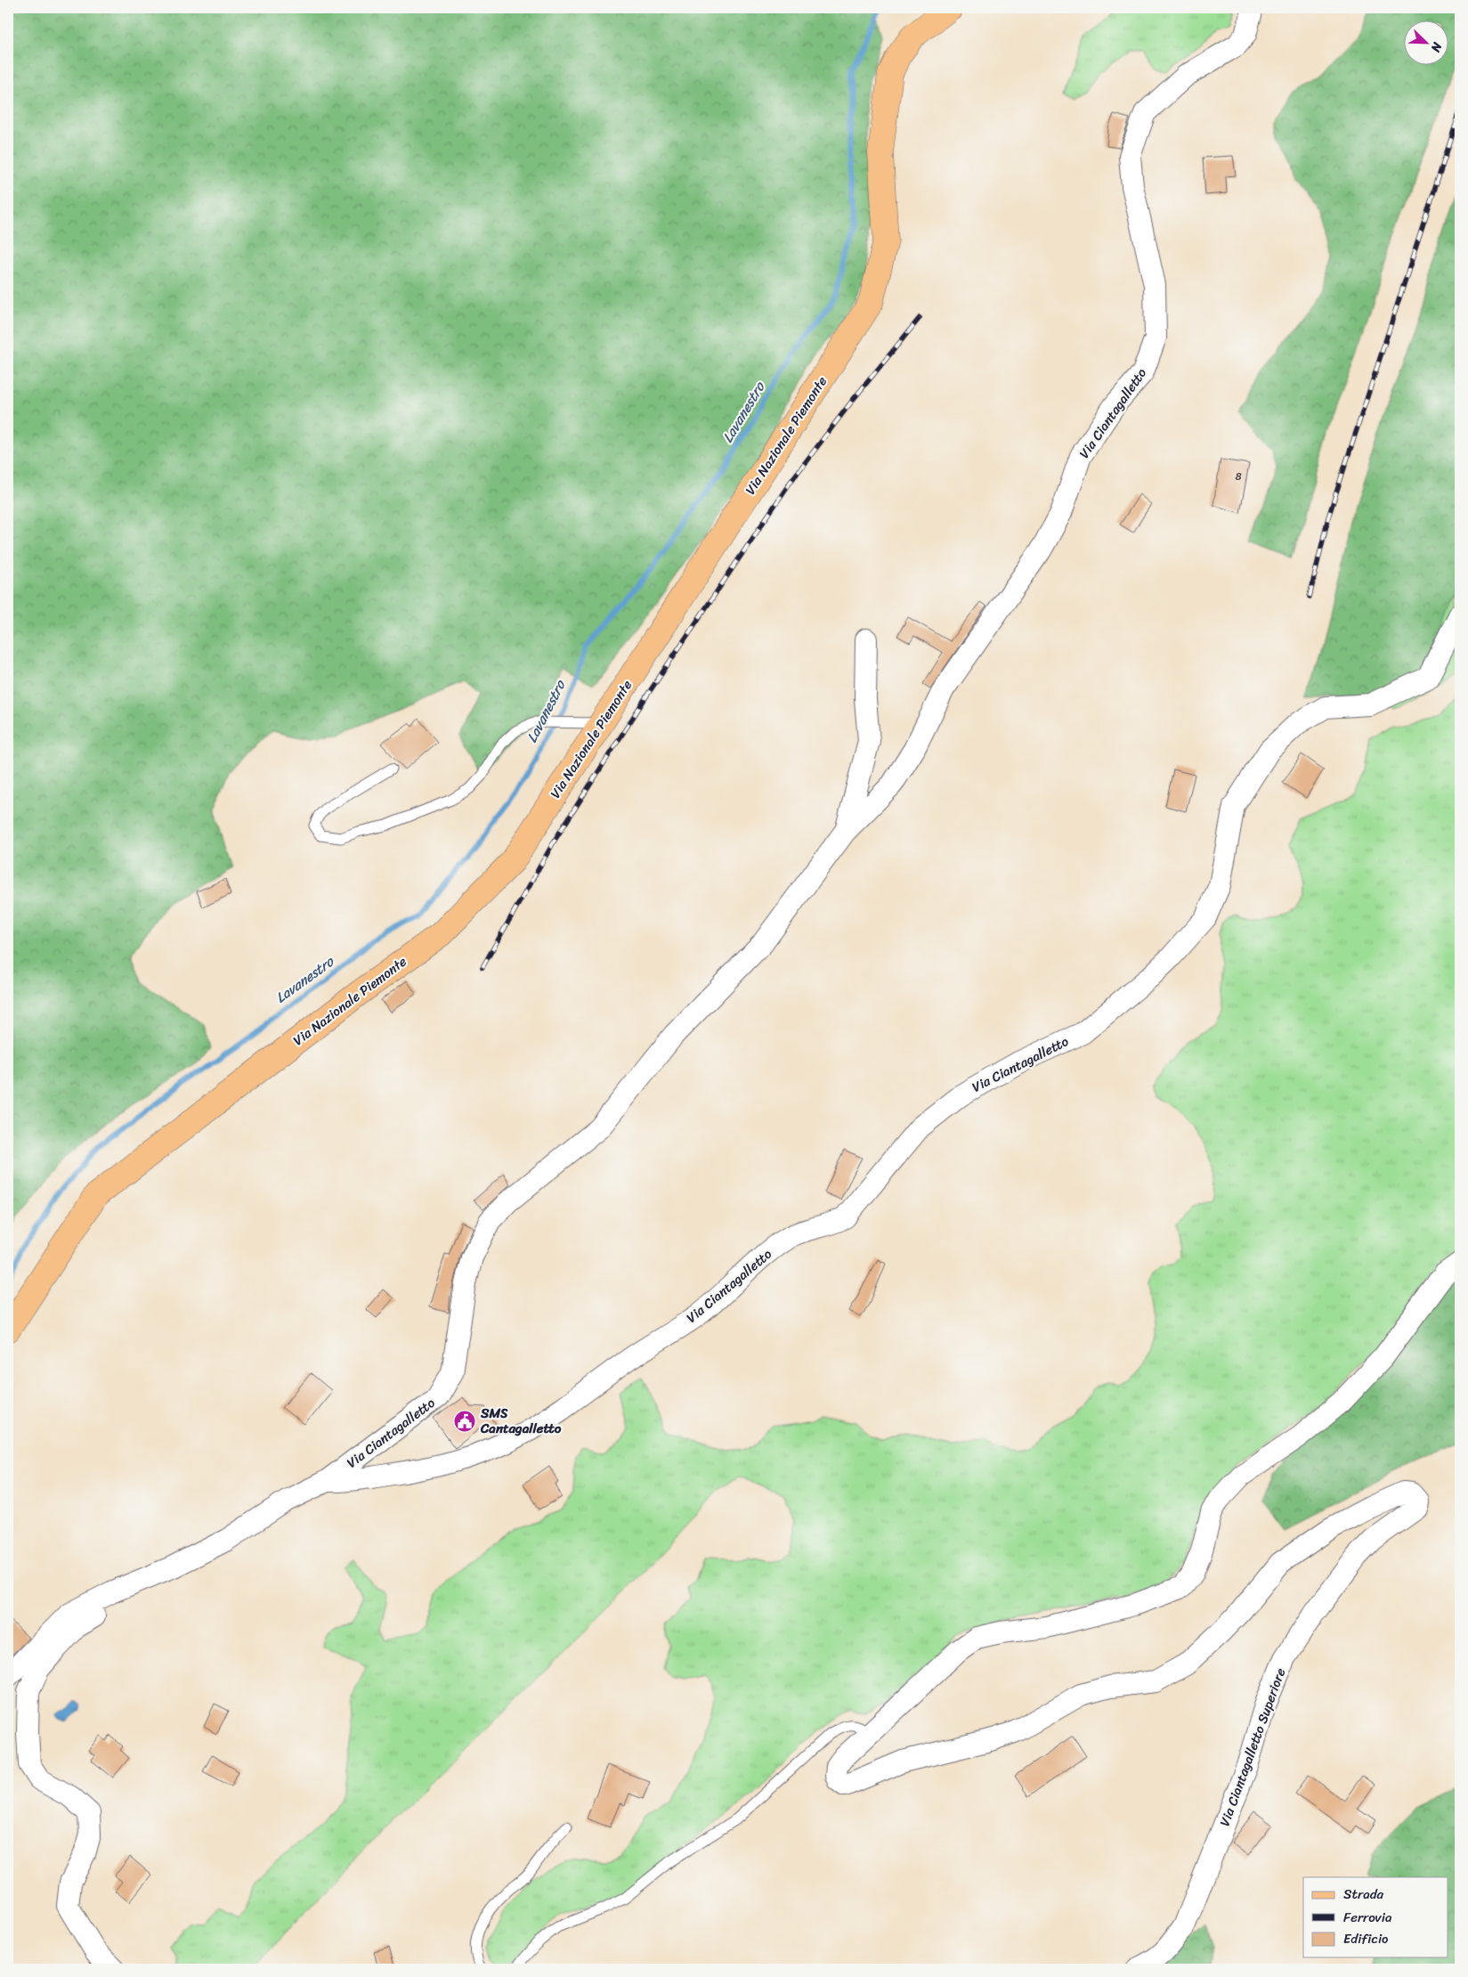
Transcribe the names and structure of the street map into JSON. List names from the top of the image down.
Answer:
{
  "streets": {
    "main road": ["Via Nazionale Piemonte"],
    "street": ["Via Ciantagalletto", "Via Ciantagalletto Superiore"]
  },
  "water": ["Lavanestro"],
  "places": {
    "public building": ["SMS Cantagalletto"]
  },
  "house_numbers": ["8"],
  "legend": ["Strada", "Ferrovia", "Edificio"],
  "north": "bottom right"
}
